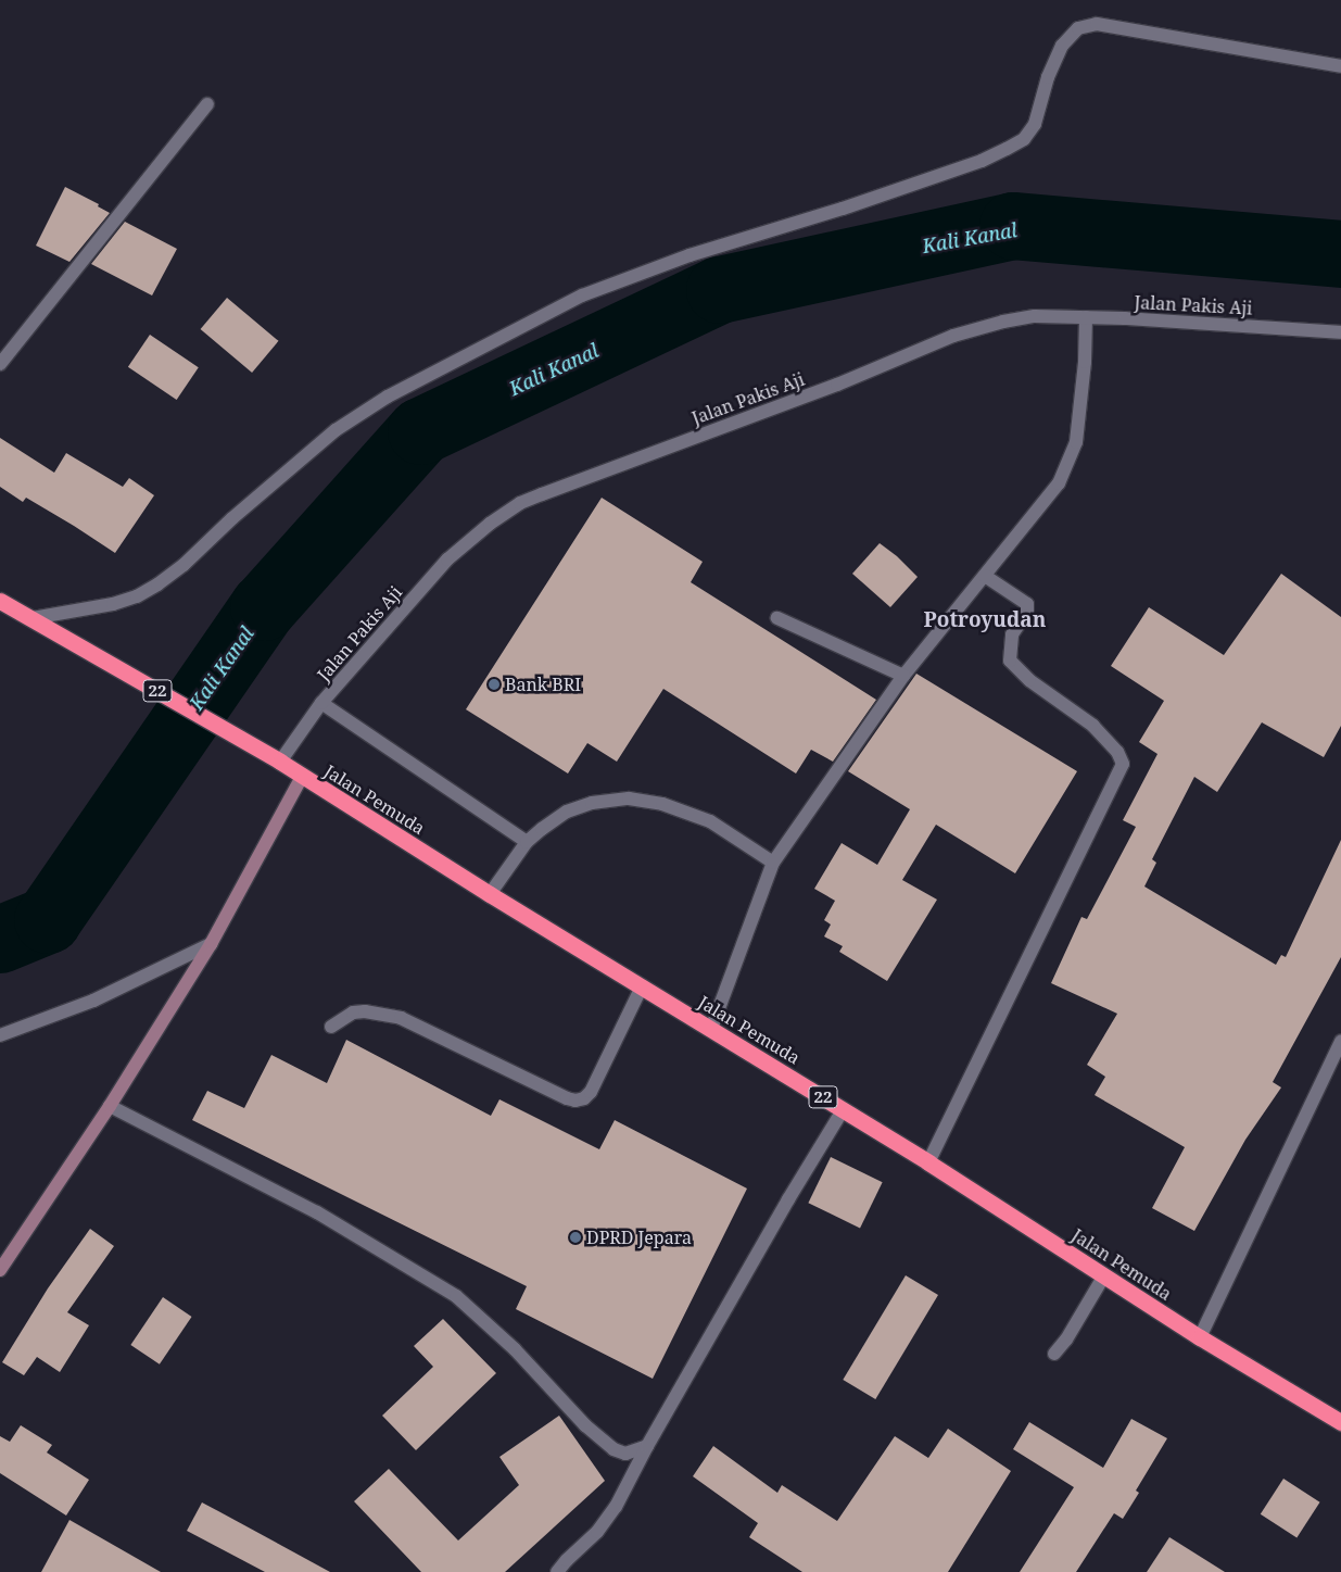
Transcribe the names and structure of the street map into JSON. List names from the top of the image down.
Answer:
{
  "streets": {
    "highway": ["22", "Jalan Pemuda"],
    "street": ["Jalan Pakis Aji"]
  },
  "crossings": [
    ["Jalan Pakis Aji", "Jalan Pemuda"],
    ["22", "Jalan Pemuda"]
  ],
  "districts": ["Potroyudan"],
  "water": ["Kali Kanal"],
  "places": ["Bank BRI", "DPRD Jepara"]
}
